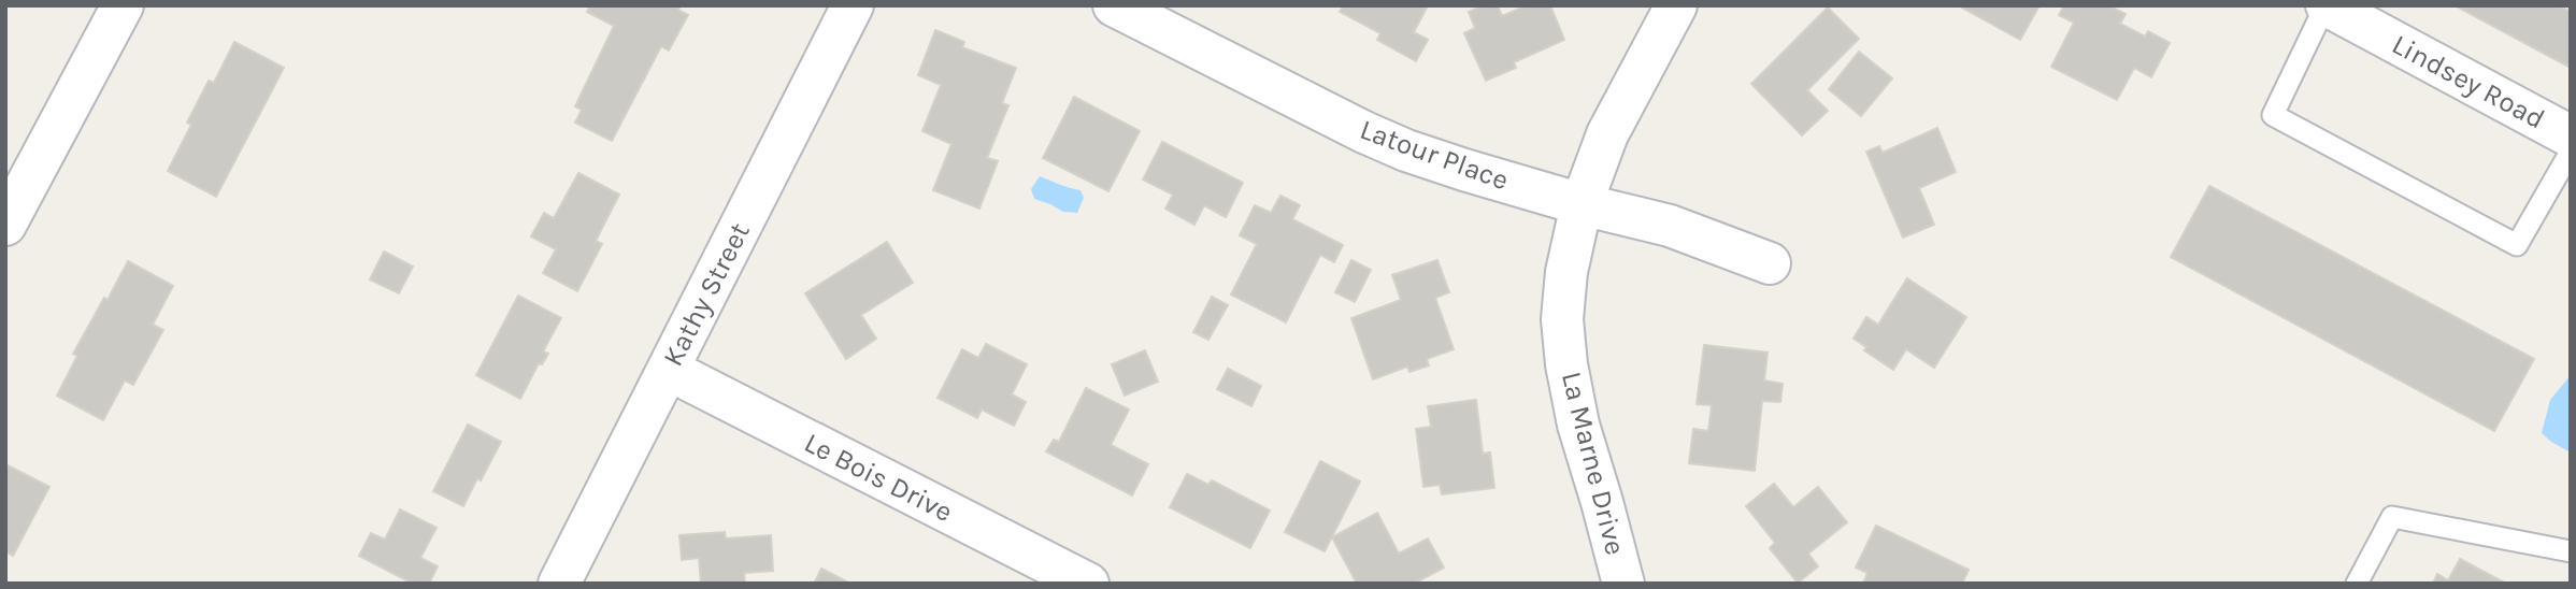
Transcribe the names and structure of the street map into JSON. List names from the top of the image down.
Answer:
{
  "streets": {
    "street": [
      "Lindsey Road",
      "Latour Place",
      "Kathy Street",
      "La Marne Drive",
      "Le Bois Drive"
    ]
  },
  "crossings": [
    ["Latour Place", "La Marne Drive"],
    ["Kathy Street", "Le Bois Drive"]
  ]
}
